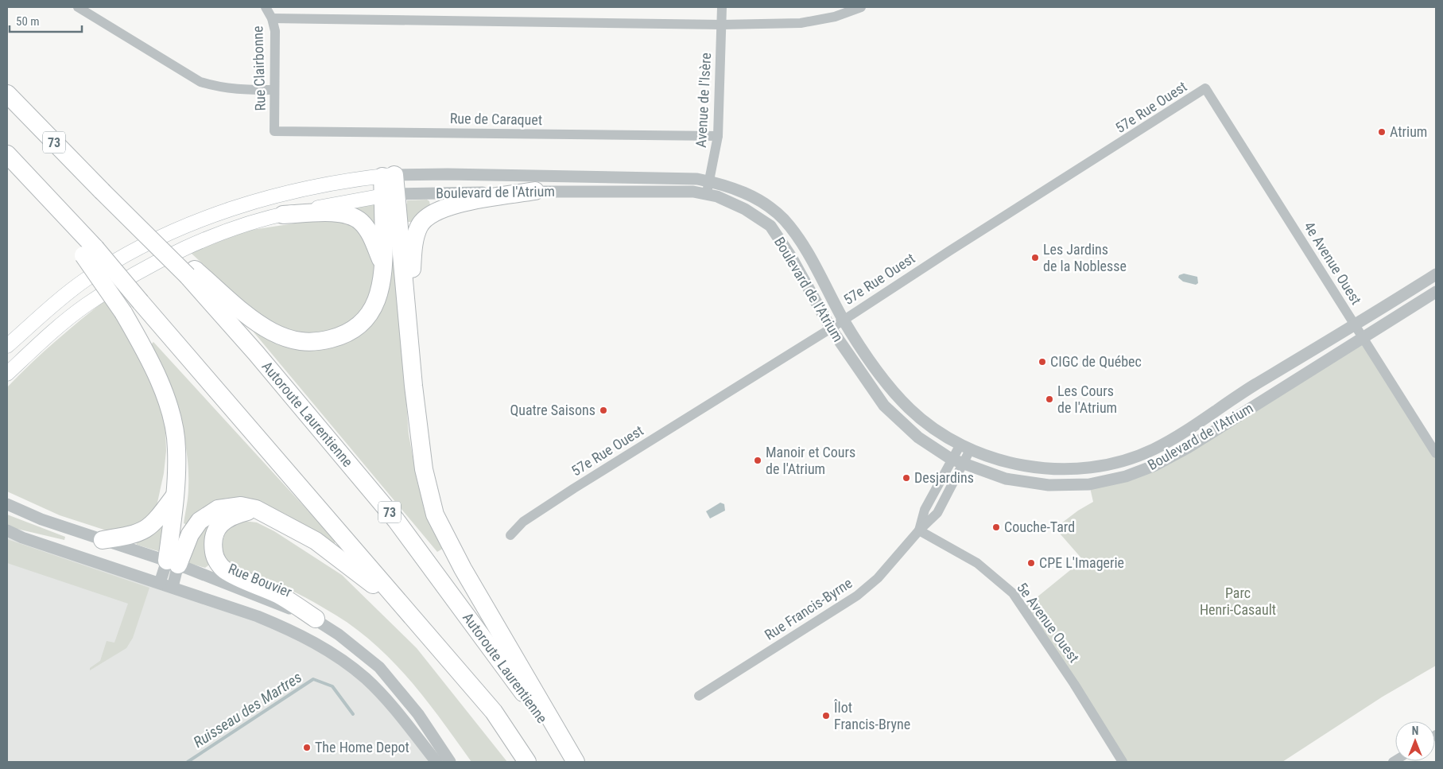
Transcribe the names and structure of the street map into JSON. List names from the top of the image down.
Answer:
{
  "streets": {
    "highway": ["73", "Autoroute Laurentienne"],
    "main road": ["Boulevard de l'Atrium"],
    "street": [
      "Rue Clairbonne",
      "Avenue de l'Isère",
      "57e Rue Ouest",
      "Rue de Caraquet",
      "4e Avenue Ouest",
      "Rue Bouvier",
      "Rue Francis-Byrne",
      "5e Avenue Ouest"
    ]
  },
  "crossings": [
    ["Rue Clairbonne", "Rue de Caraquet"],
    ["Avenue de l'Isère", "Rue de Caraquet"],
    ["Avenue de l'Isère", "Boulevard de l'Atrium"],
    ["57e Rue Ouest", "Boulevard de l'Atrium"],
    ["57e Rue Ouest", "4e Avenue Ouest"],
    ["Boulevard de l'Atrium", "4e Avenue Ouest"],
    ["Boulevard de l'Atrium", "Rue Francis-Byrne"],
    ["Rue Francis-Byrne", "5e Avenue Ouest"]
  ],
  "water": ["Ruisseau des Martres"],
  "parks": ["Parc Henri-Casault"],
  "places": [
    "Atrium",
    "Les Jardins de la Noblesse",
    "CIGC de Québec",
    "Les Cours de l'Atrium",
    "Quatre Saisons",
    "Manoir et Cours de l'Atrium",
    "Desjardins",
    "Couche-Tard",
    "CPE L'Imagerie",
    "Îlot Francis-Bryne",
    "The Home Depot"
  ],
  "scale_bar": "50 m",
  "north": "top"
}
